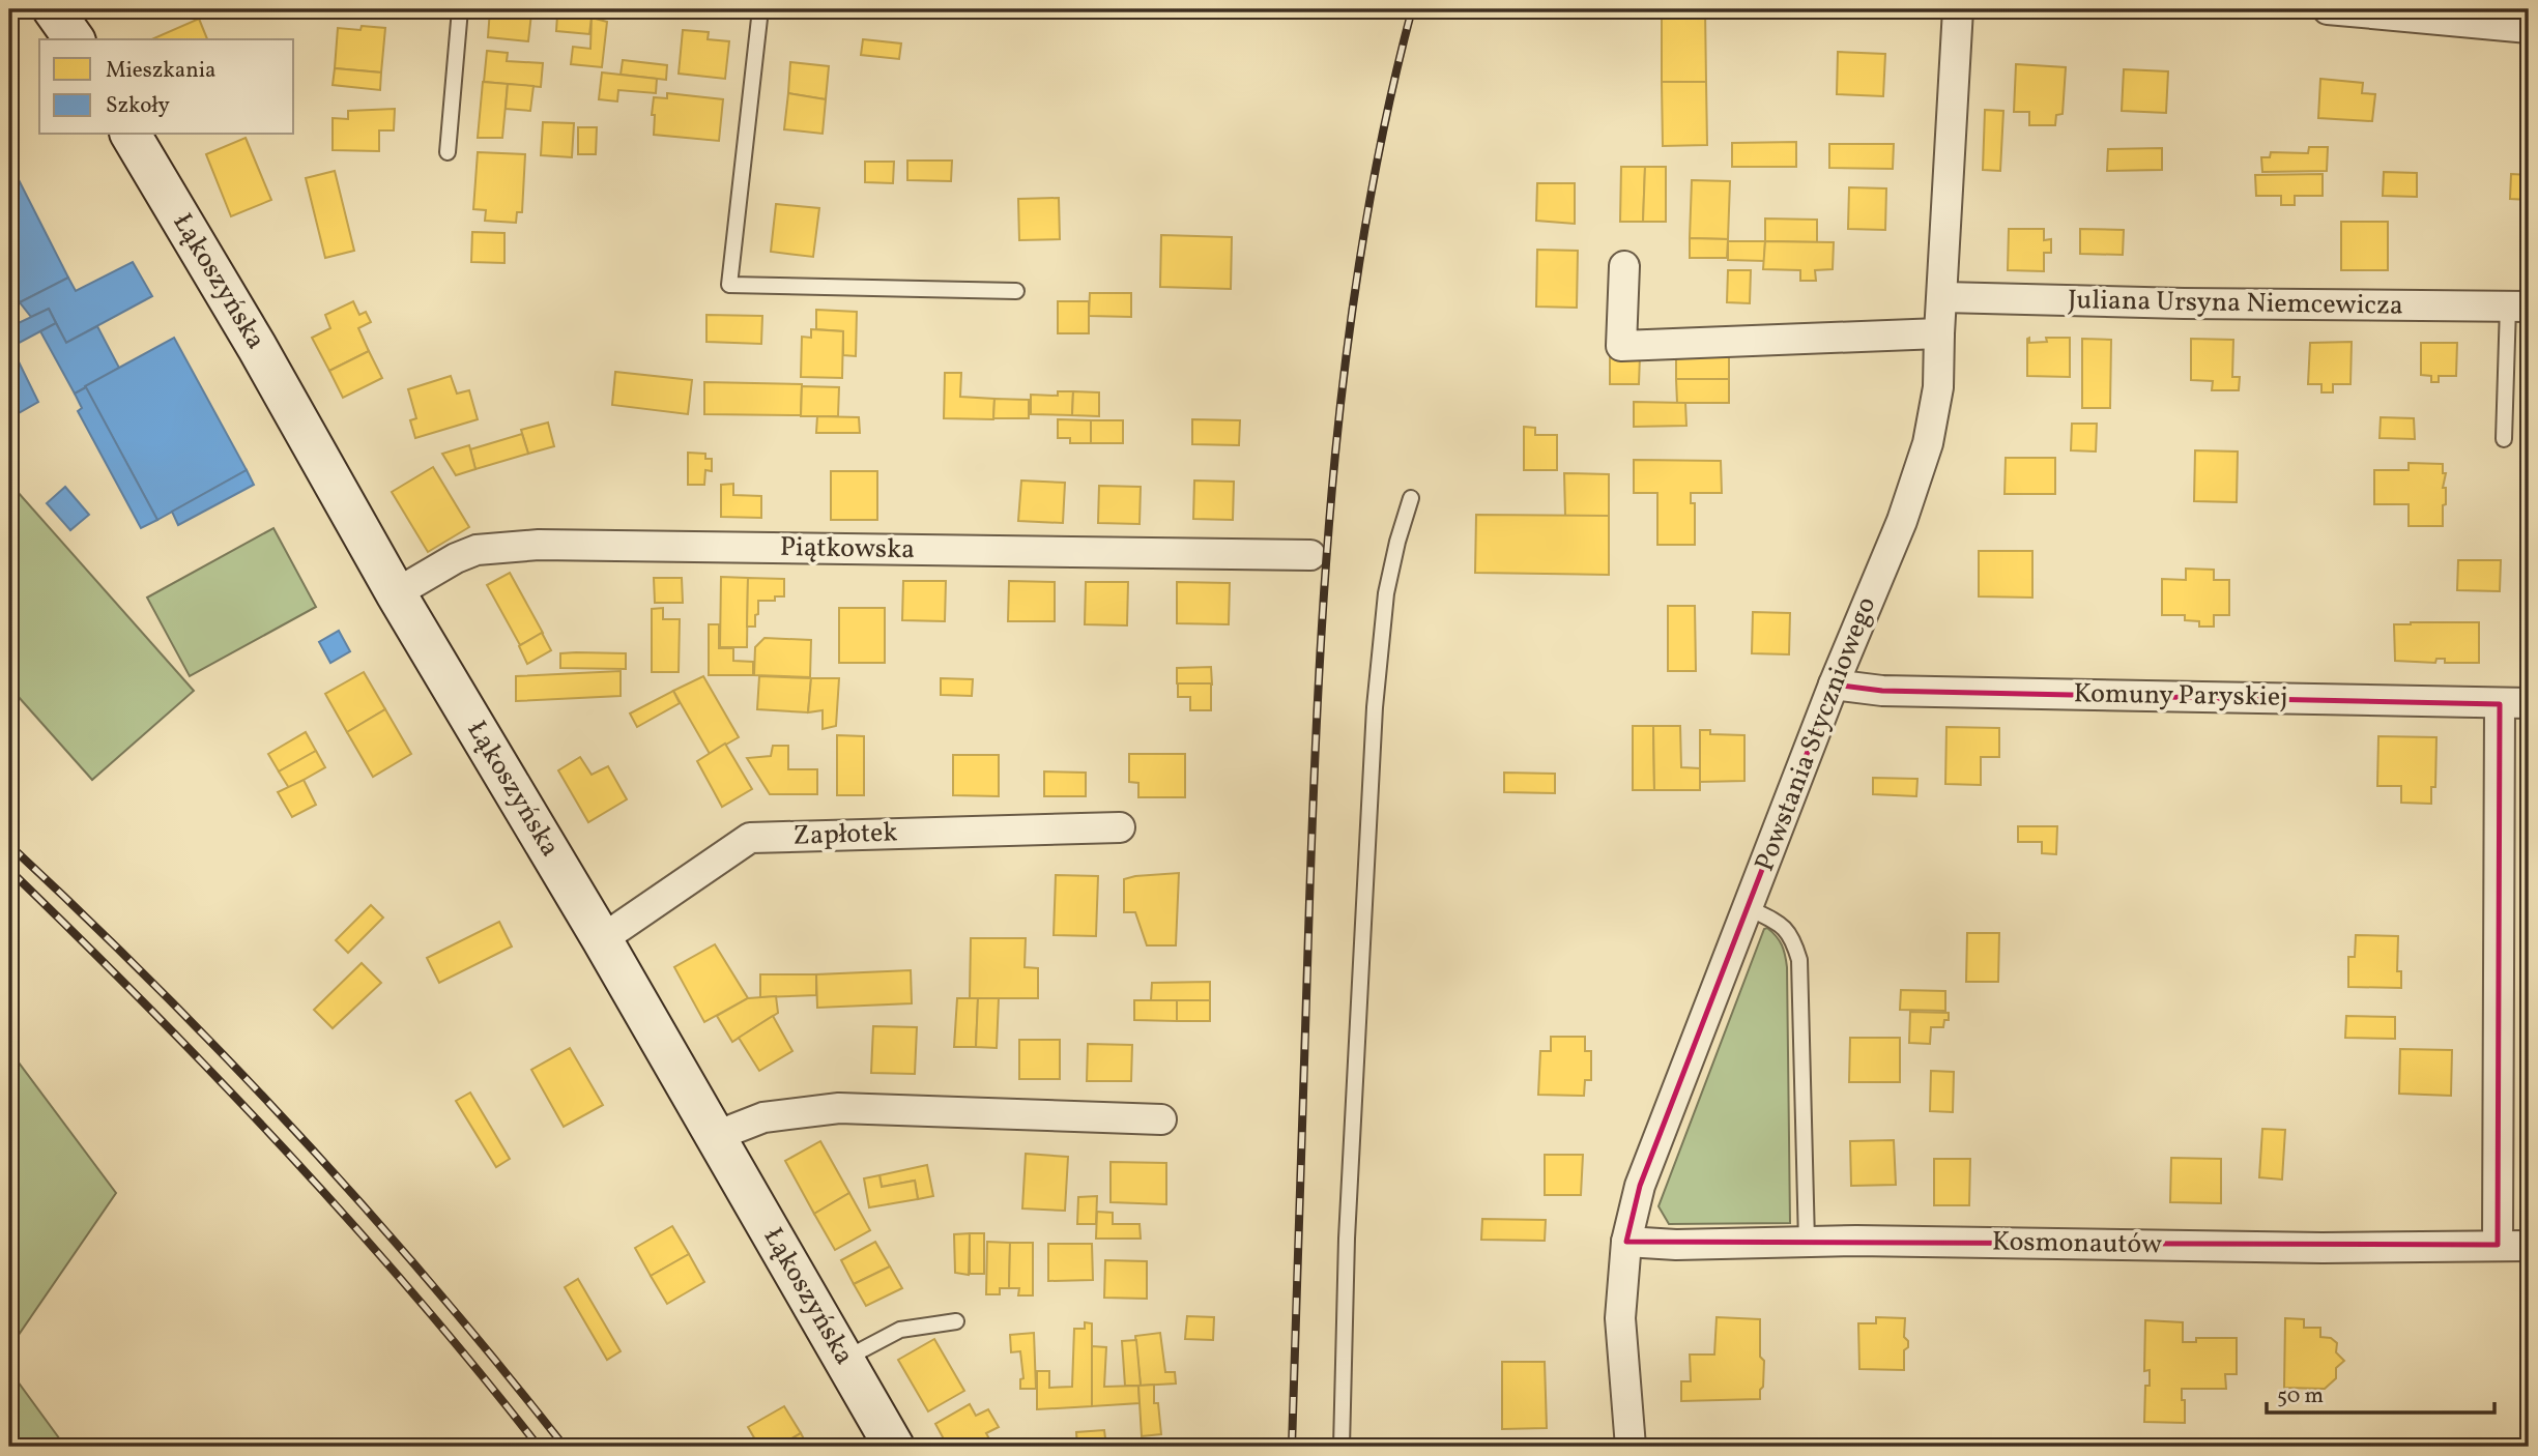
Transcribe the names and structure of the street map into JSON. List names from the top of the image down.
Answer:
{
  "streets": {
    "street": [
      "Łąkoszyńska",
      "Juliana Ursyna Niemcewicza",
      "Piątkowska",
      "Komuny Paryskiej",
      "Powstania Styczniowego",
      "Zapłotek",
      "Kosmonautów"
    ]
  },
  "crossings": [
    ["Łąkoszyńska", "Piątkowska"],
    ["Łąkoszyńska", "Zapłotek"],
    ["Juliana Ursyna Niemcewicza", "Powstania Styczniowego"],
    ["Komuny Paryskiej", "Powstania Styczniowego"],
    ["Powstania Styczniowego", "Kosmonautów"]
  ],
  "legend": ["Mieszkania", "Szkoły"],
  "scale_bar": "50 m"
}
